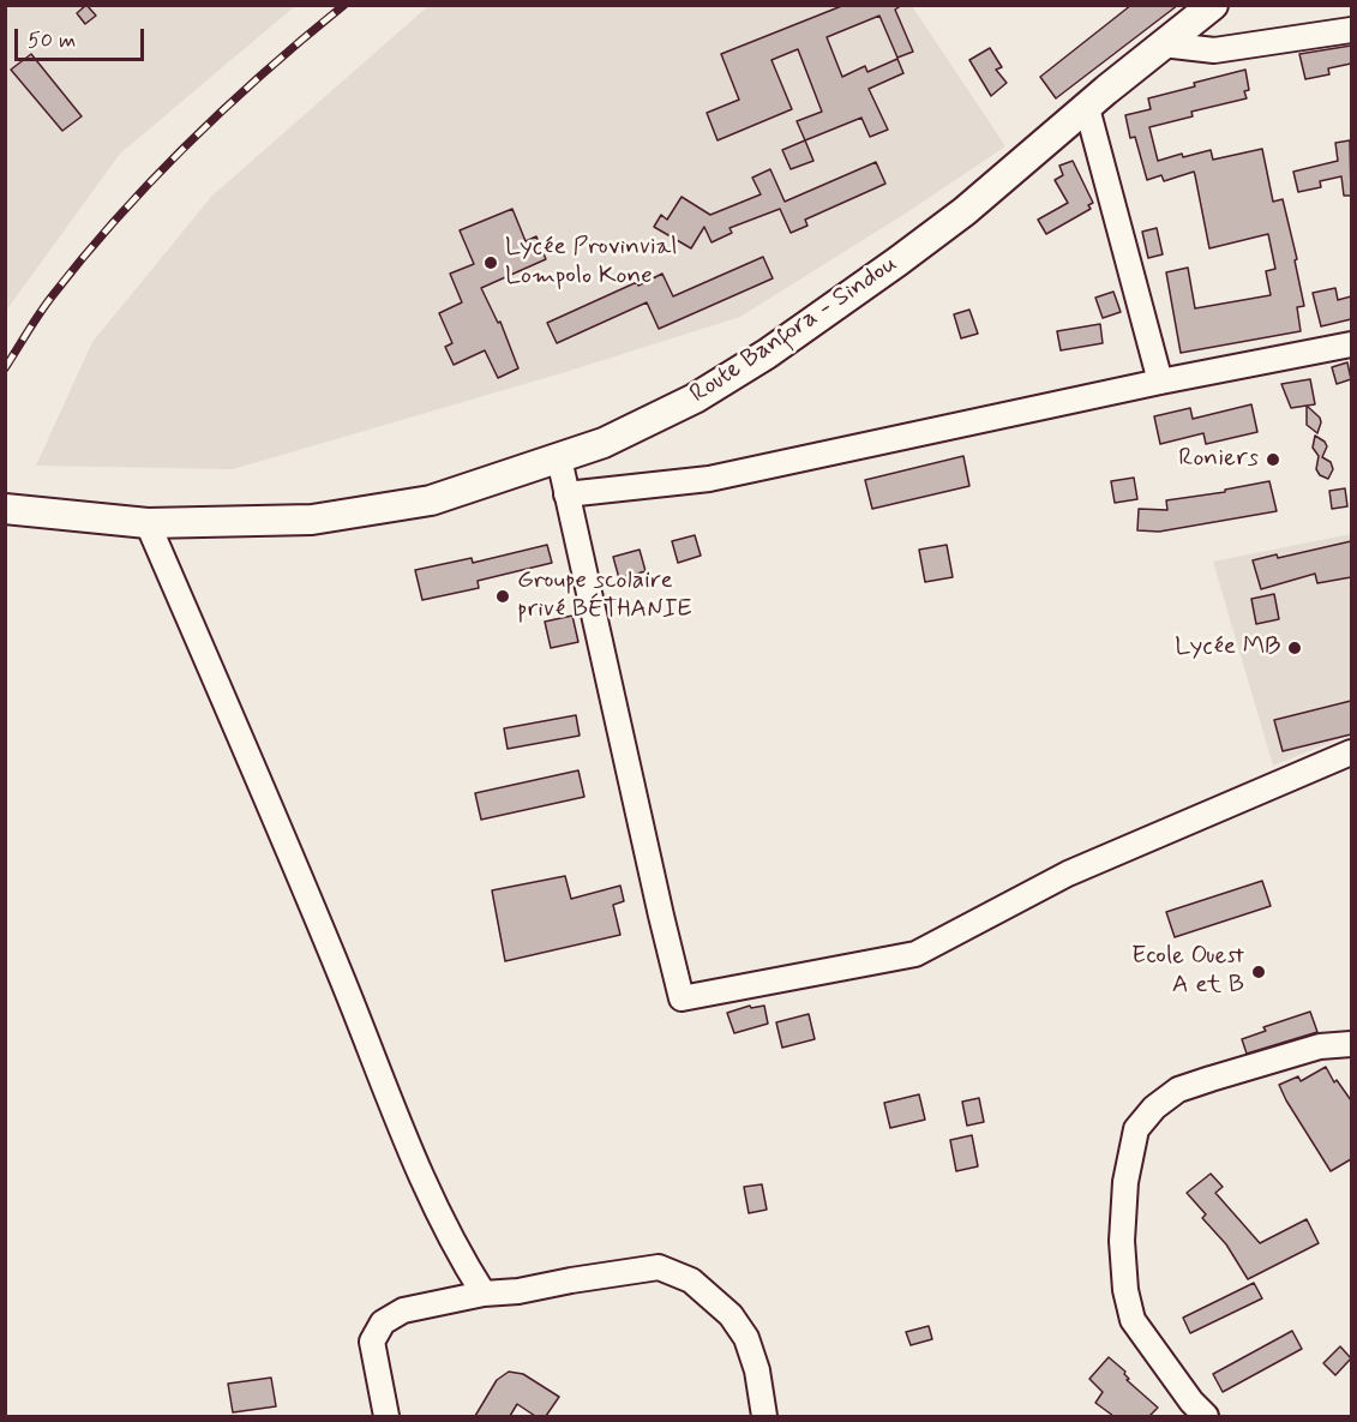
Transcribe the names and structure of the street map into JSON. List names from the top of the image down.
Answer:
{
  "streets": {
    "main road": ["Route Banfora - Sindou"]
  },
  "places": [
    "Lycée Provinvial Lompolo Kone",
    "Roniers",
    "Groupe scolaire privé BÉTHANIE",
    "Lycée MB",
    "Ecole Ouest A et B"
  ],
  "scale_bar": "50 m"
}
